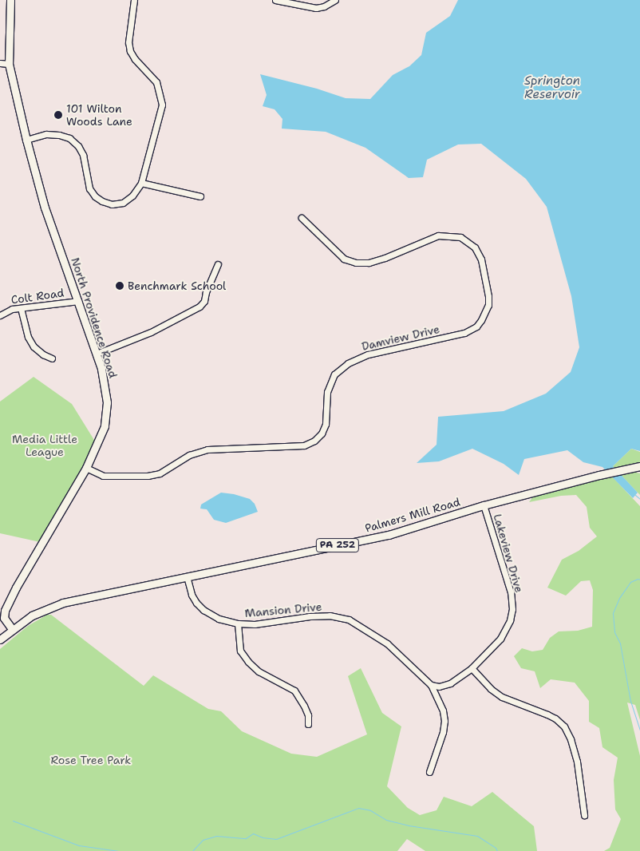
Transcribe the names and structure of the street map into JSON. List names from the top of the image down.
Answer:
{
  "streets": {
    "main road": ["North Providence Road", "Palmers Mill Road", "PA 252"],
    "street": [
      "Colt Road",
      "Damview Drive",
      "Lakeview Drive",
      "Mansion Drive"
    ]
  },
  "crossings": [
    ["Colt Road", "North Providence Road"],
    ["North Providence Road", "Damview Drive"],
    ["North Providence Road", "Palmers Mill Road"],
    ["North Providence Road", "PA 252"],
    ["Palmers Mill Road", "PA 252"],
    ["Palmers Mill Road", "Lakeview Drive"],
    ["Palmers Mill Road", "Mansion Drive"],
    ["Lakeview Drive", "Mansion Drive"]
  ],
  "water": ["Springton Reservoir"],
  "parks": ["Media Little League", "Rose Tree Park"],
  "places": ["101 Wilton Woods Lane", "Benchmark School"]
}
